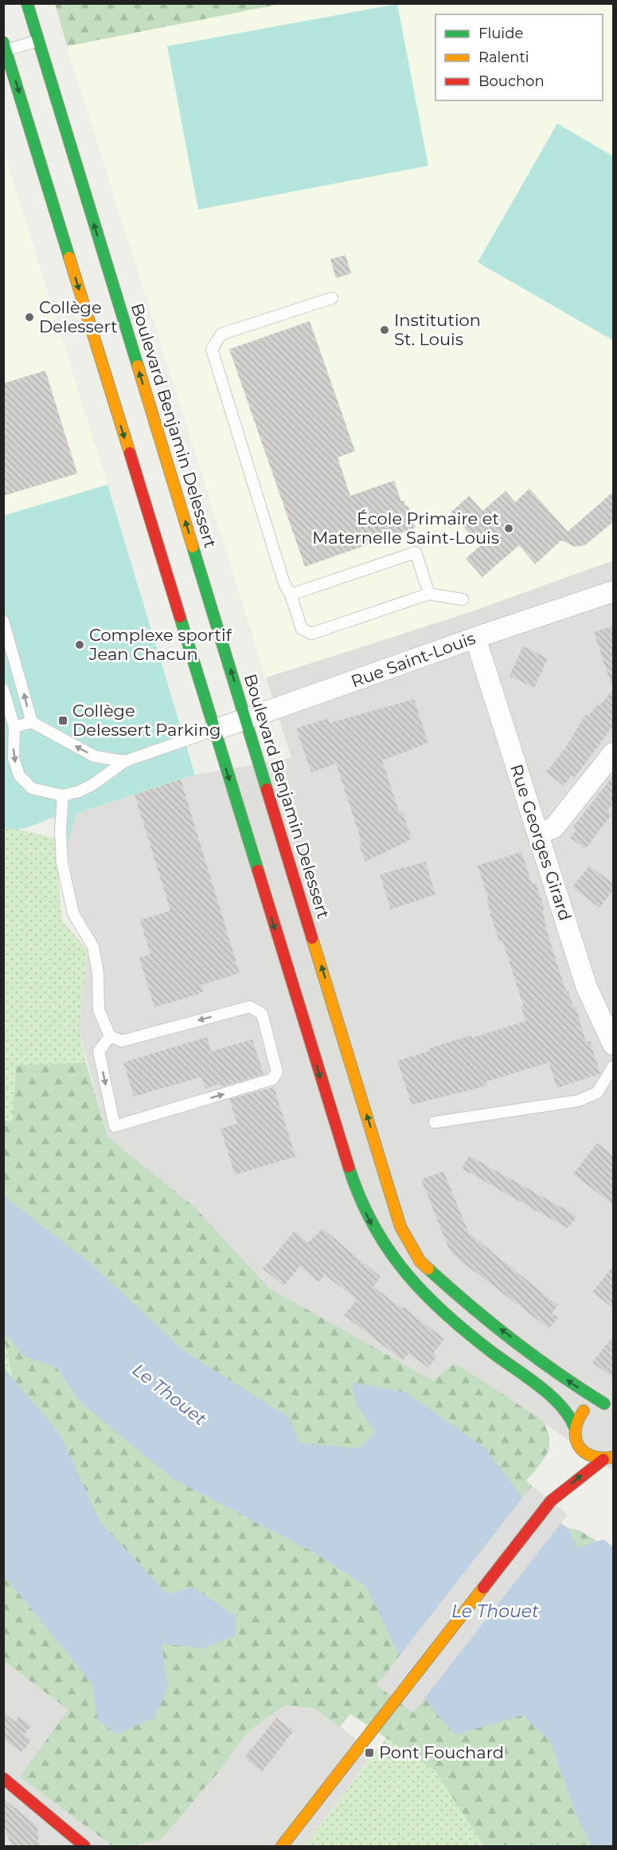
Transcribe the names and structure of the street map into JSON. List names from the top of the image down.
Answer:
{
  "streets": {
    "main road": ["Boulevard Benjamin Delessert"],
    "street": ["Rue Saint-Louis", "Rue Georges Girard"]
  },
  "crossings": [
    ["Boulevard Benjamin Delessert", "Rue Saint-Louis"],
    ["Rue Saint-Louis", "Rue Georges Girard"]
  ],
  "water": ["Le Thouet"],
  "places": {
    "other": [
      "Collège Delessert",
      "Institution St. Louis",
      "École Primaire et Maternelle Saint-Louis",
      "Complexe sportif Jean Chacun"
    ],
    "transit": ["Collège Delessert Parking", "Pont Fouchard"]
  },
  "legend": ["Fluide", "Ralenti", "Bouchon"]
}
